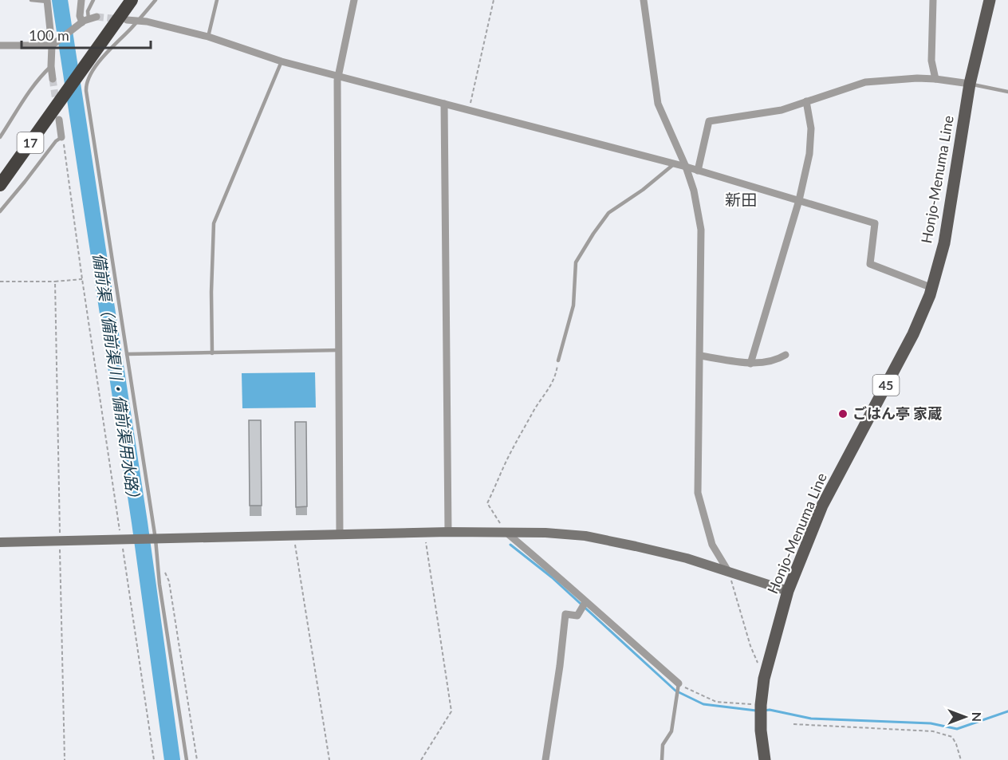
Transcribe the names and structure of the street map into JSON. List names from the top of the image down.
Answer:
{
  "streets": {
    "highway": ["17"],
    "main road": ["Honjo-Menuma Line", "45"]
  },
  "districts": ["新田"],
  "water": ["備前渠（備前渠川・備前渠用水路）"],
  "places": ["ごはん亭 家蔵"],
  "scale_bar": "100 m",
  "north": "right"
}
